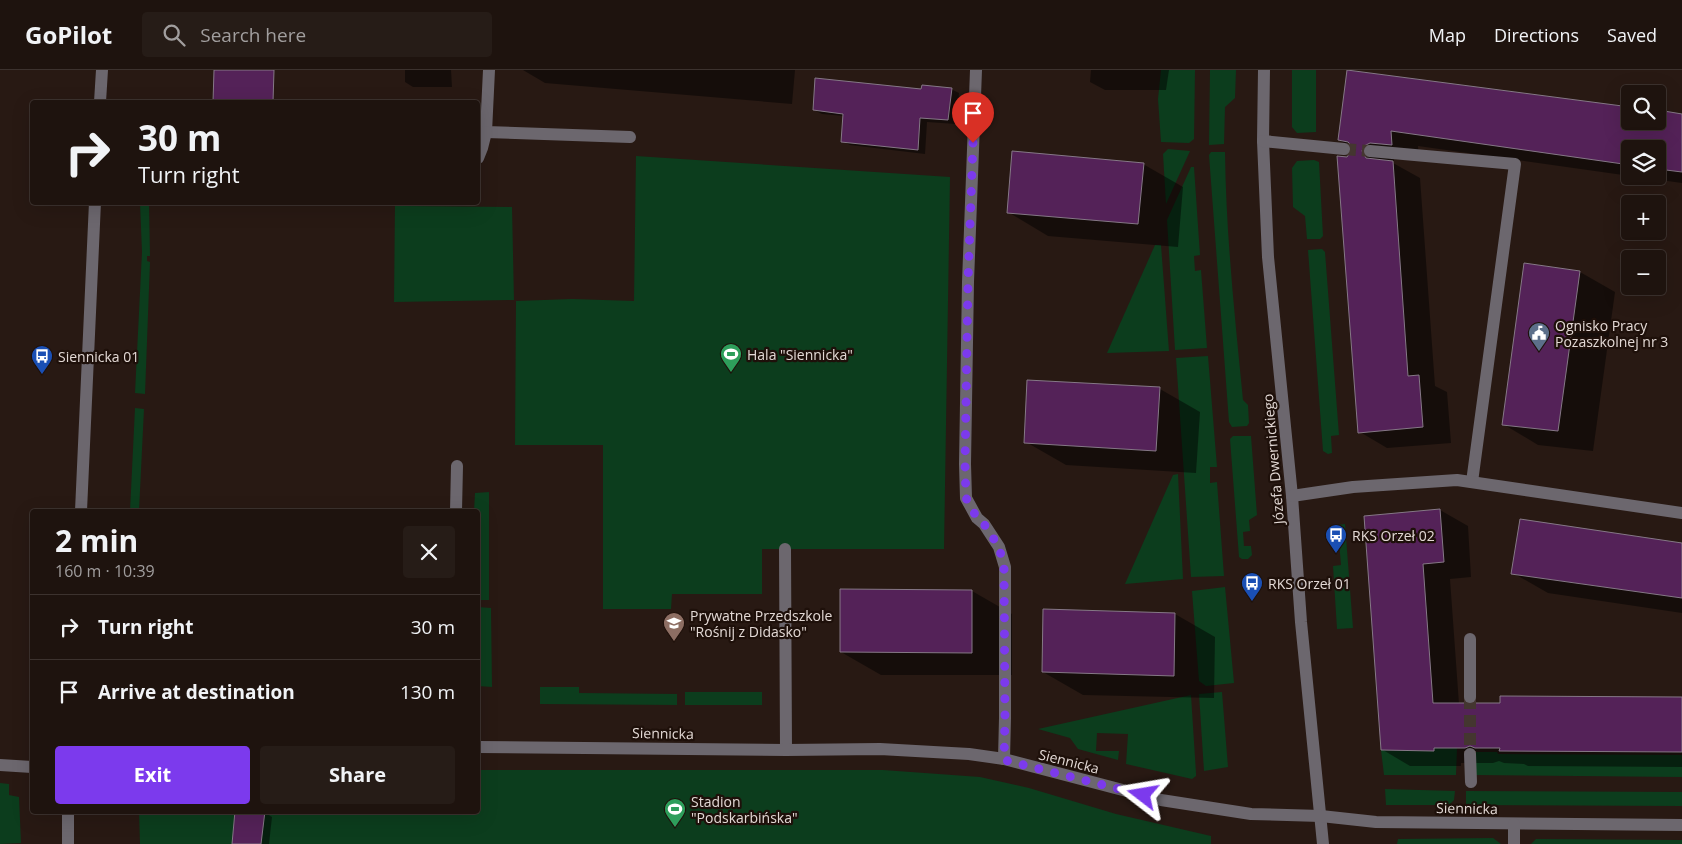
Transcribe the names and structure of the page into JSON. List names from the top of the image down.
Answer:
{
  "streets": {
    "street": ["Józefa Dwernickiego", "Siennicka"]
  },
  "crossings": [
    ["Józefa Dwernickiego", "Siennicka"]
  ],
  "places": {
    "public building": ["Ognisko Pracy Pozaszkolnej nr 3"],
    "sports": ["Hala \"Siennicka\"", "Stadion \"Podskarbińska\""],
    "bus stop": ["Siennicka 01", "RKS Orzeł 02", "RKS Orzeł 01"],
    "school or university": ["Prywatne Przedszkole \"Rośnij z Didasko\""]
  },
  "page": {
    "header": "GoPilot",
    "search": "Search here",
    "nav": ["Map", "Directions", "Saved"],
    "map_buttons": ["+", "−"],
    "turn": ["30 m", "Turn right"],
    "heading": ["2 min", "160 m · 10:39"],
    "list": [
      {
        "name": "Turn right",
        "value": "30 m"
      },
      {
        "name": "Arrive at destination",
        "value": "130 m"
      }
    ],
    "buttons": ["Exit", "Share"]
  }
}
